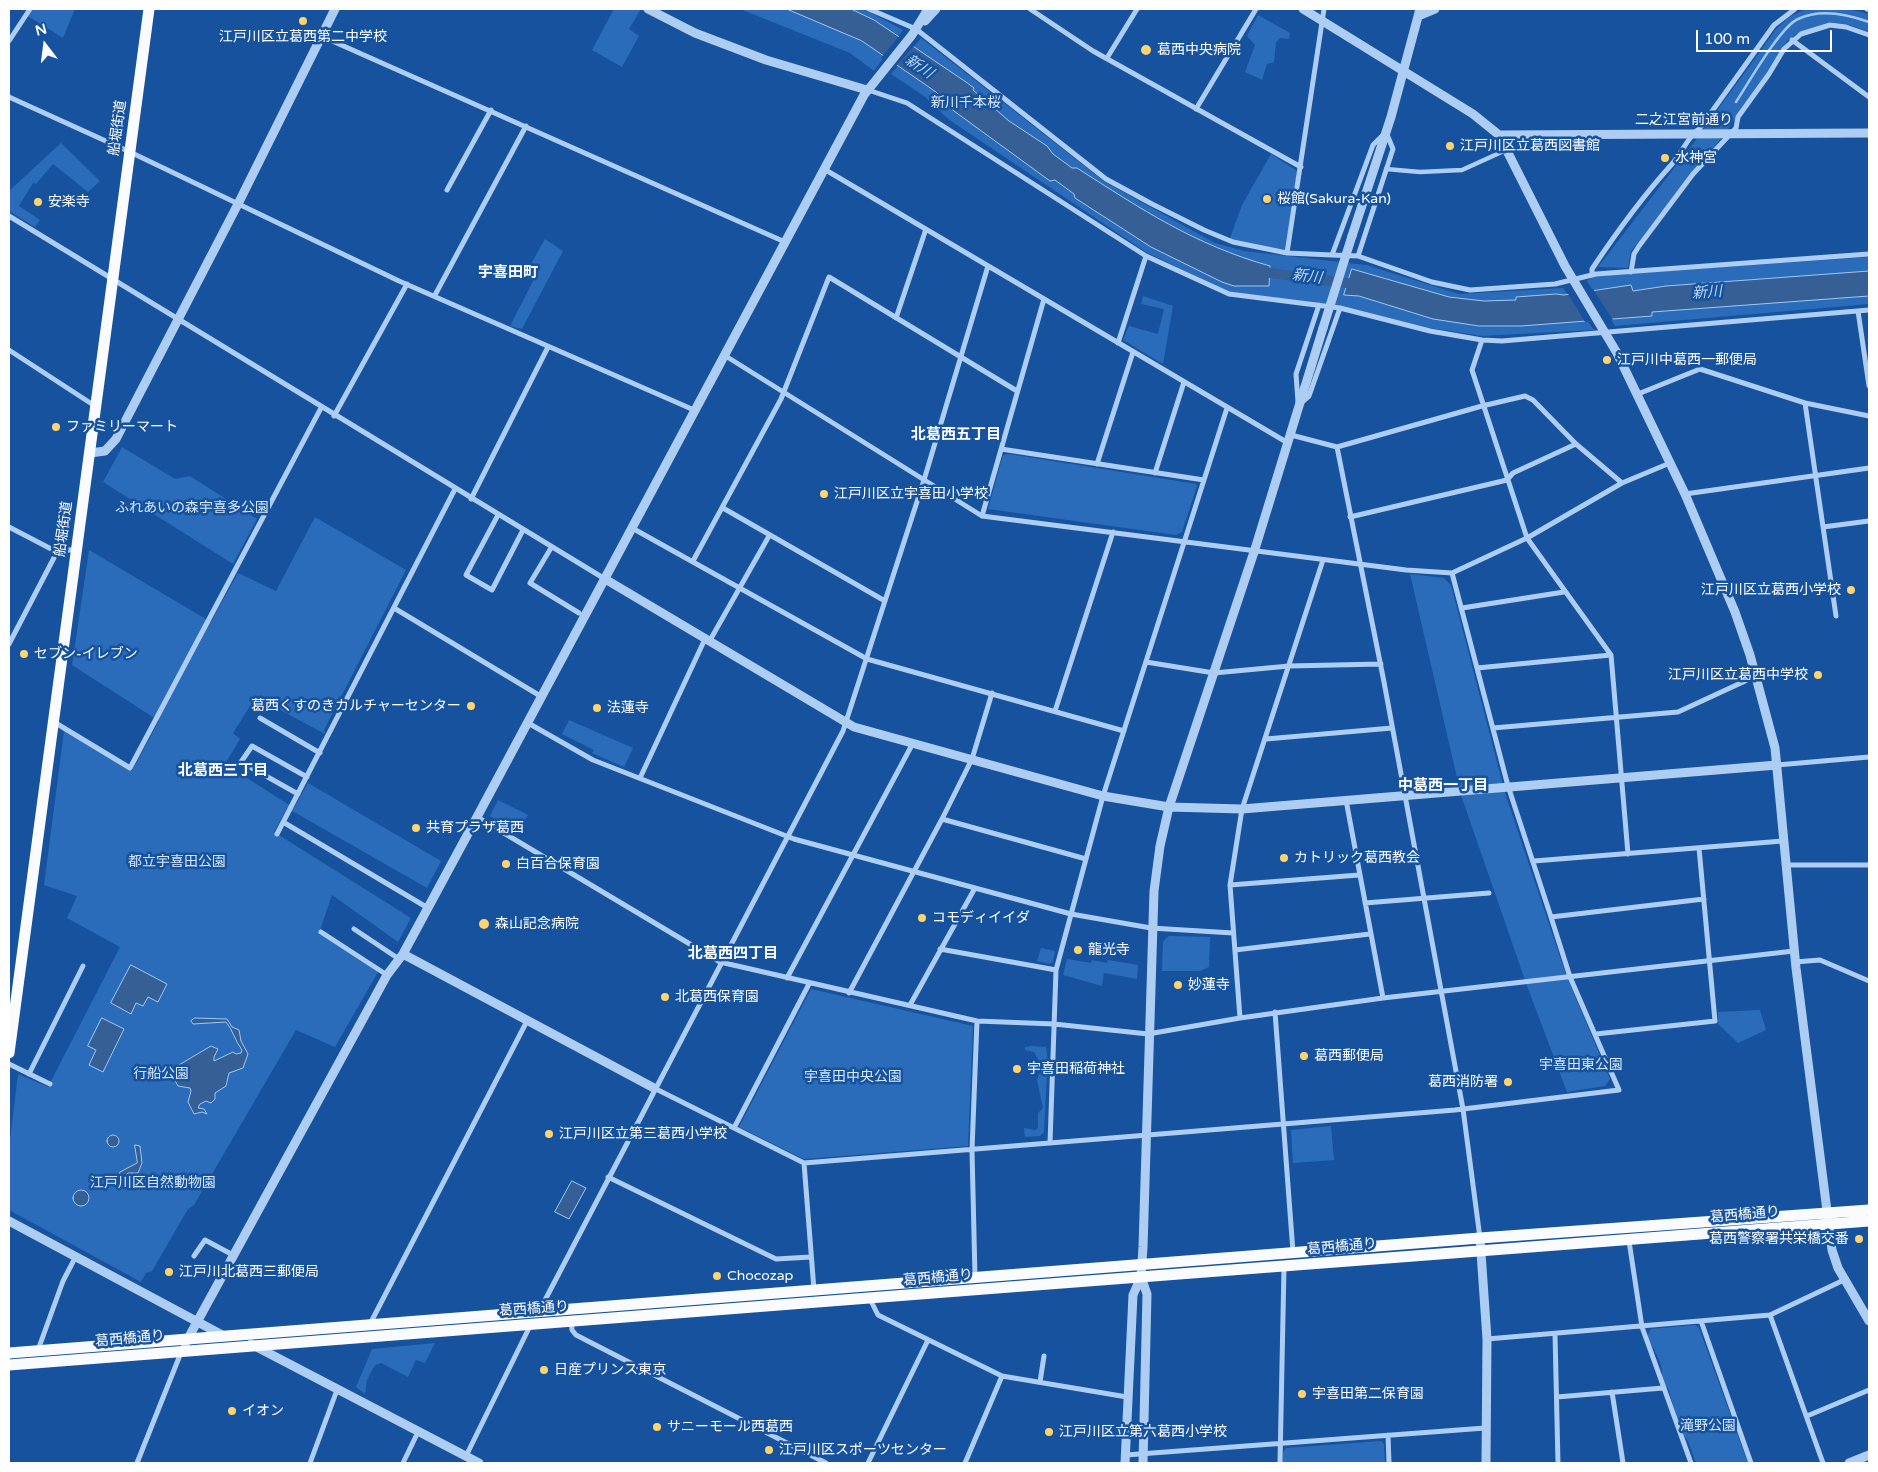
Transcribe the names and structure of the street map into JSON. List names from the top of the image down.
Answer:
{
  "streets": {
    "main road": ["船堀街道", "葛西橋通り"],
    "street": ["二之江宮前通り"]
  },
  "districts": [
    "宇喜田町",
    "北葛西五丁目",
    "北葛西三丁目",
    "中葛西一丁目",
    "北葛西四丁目"
  ],
  "water": ["新川"],
  "parks": [
    "新川千本桜",
    "ふれあいの森宇喜多公園",
    "都立宇喜田公園",
    "宇喜田東公園",
    "行船公園",
    "宇喜田中央公園",
    "江戸川区自然動物園",
    "滝野公園"
  ],
  "places": [
    "江戸川区立葛西第二中学校",
    "葛西中央病院",
    "江戸川区立葛西図書館",
    "水神宮",
    "桜館(Sakura-Kan)",
    "安楽寺",
    "江戸川中葛西一郵便局",
    "ファミリーマート",
    "江戸川区立宇喜田小学校",
    "江戸川区立葛西小学校",
    "セブン-イレブン",
    "江戸川区立葛西中学校",
    "葛西くすのきカルチャーセンター",
    "法蓮寺",
    "共育プラザ葛西",
    "カトリック葛西教会",
    "白百合保育園",
    "コモディイイダ",
    "森山記念病院",
    "龍光寺",
    "妙蓮寺",
    "北葛西保育園",
    "葛西郵便局",
    "宇喜田稲荷神社",
    "葛西消防署",
    "江戸川区立第三葛西小学校",
    "葛西警察署共栄橋交番",
    "江戸川北葛西三郵便局",
    "Chocozap",
    "日産プリンス東京",
    "宇喜田第二保育園",
    "イオン",
    "サニーモール西葛西",
    "江戸川区立第六葛西小学校",
    "江戸川区スポーツセンター"
  ],
  "scale_bar": "100 m",
  "north": "top"
}
